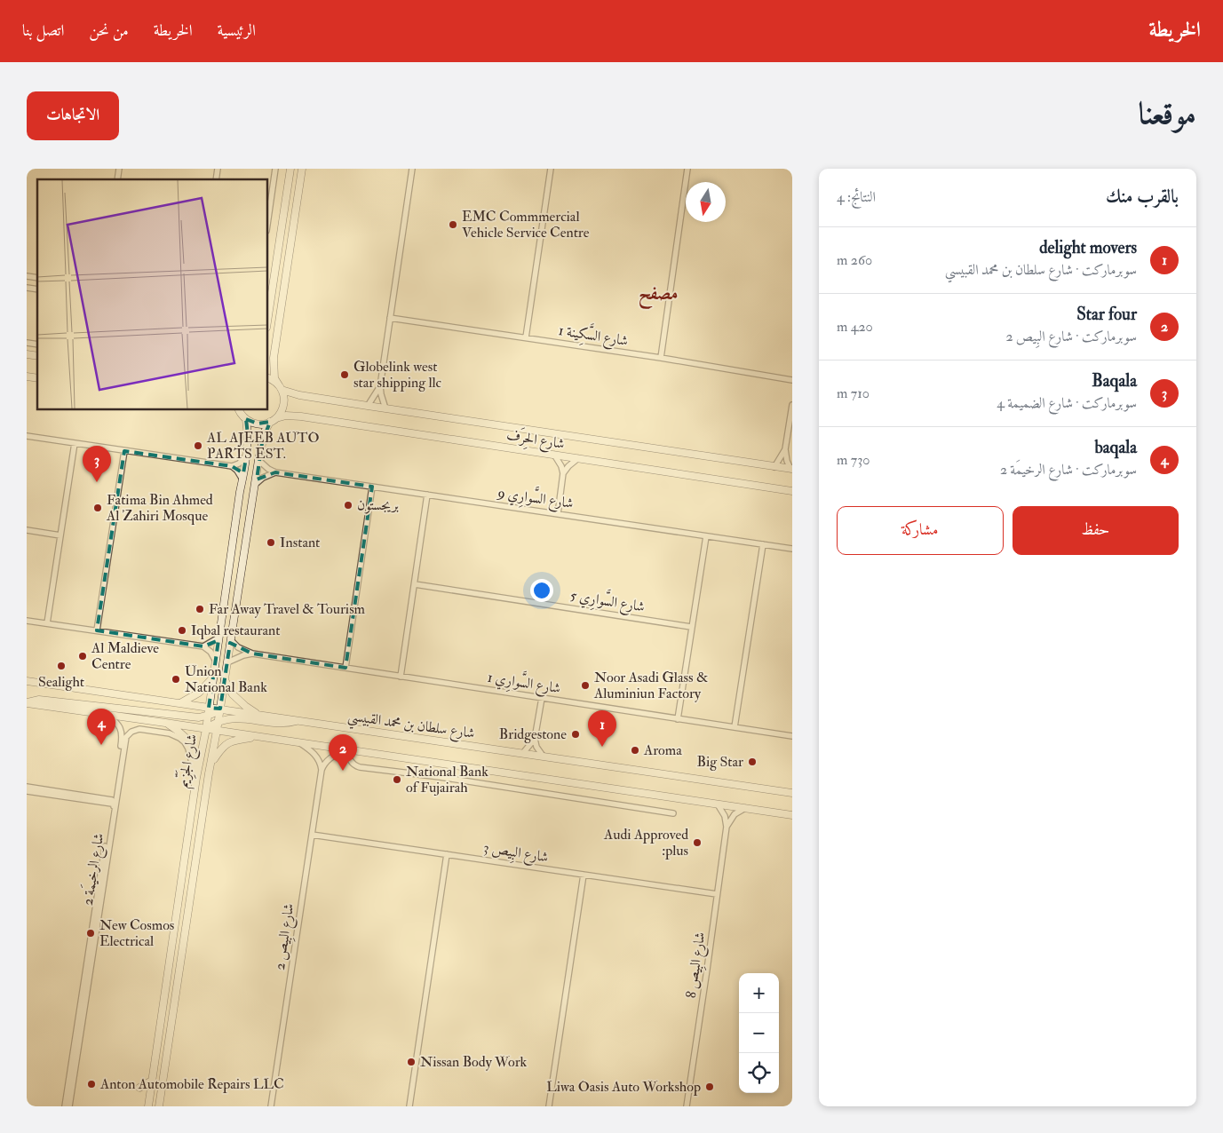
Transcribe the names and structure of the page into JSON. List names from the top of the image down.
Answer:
{
  "streets": {
    "street": [
      "شارع السَّكِينة 1",
      "شارع الحِرَف",
      "شارع السَّوارِي 9",
      "شارع السَّوارِي 5",
      "شارع السَّوارِي 1",
      "شارع سلطان بن محمد القبيسي",
      "شارع الجَزِّيم",
      "شارع البِيص 3",
      "شارع الرخيمَة 2",
      "شارع البِيص 2",
      "شارع البِيص 8"
    ]
  },
  "crossings": [
    ["شارع الحِرَف", "شارع الجَزِّيم"],
    ["شارع السَّوارِي 9", "شارع الجَزِّيم"],
    ["شارع السَّوارِي 1", "شارع الجَزِّيم"],
    ["شارع سلطان بن محمد القبيسي", "شارع الجَزِّيم"],
    ["شارع الجَزِّيم", "شارع الرخيمَة 2"],
    ["شارع البِيص 3", "شارع البِيص 2"],
    ["شارع البِيص 3", "شارع البِيص 8"]
  ],
  "districts": ["مصفح"],
  "places": [
    "EMC Commmercial Vehicle Service Centre",
    "Globelink west star shipping llc",
    "AL AJEEB AUTO PARTS EST.",
    "بريجستون",
    "Fatima Bin Ahmed Al Zahiri Mosque",
    "Instant",
    "Far Away Travel & Tourism",
    "Iqbal restaurant",
    "Al Maldieve Centre",
    "Sealight",
    "Union National Bank",
    "Noor Asadi Glass & Aluminiun Factory",
    "Bridgestone",
    "Aroma",
    "Big Star",
    "National Bank of Fujairah",
    "Audi Approved :plus",
    "New Cosmos Electrical",
    "Nissan Body Work",
    "Anton Automobile Repairs LLC",
    "Liwa Oasis Auto Workshop"
  ],
  "north": "bottom",
  "page": {
    "header": "الخريطة",
    "nav": [
      "الرئيسية",
      "الخريطة",
      "من نحن",
      "اتصل بنا"
    ],
    "title": "موقعنا",
    "buttons": [
      "الاتجاهات",
      ["حفظ", "مشاركة"]
    ],
    "heading": ["بالقرب منك", "النتائج: 4"],
    "list": [
      {
        "mark": "1",
        "name": "delight movers",
        "note": "سوبرماركت · شارع سلطان بن محمد القبيسي",
        "value": "260 m"
      },
      {
        "mark": "2",
        "name": "Star four",
        "note": "سوبرماركت · شارع البِيص 2",
        "value": "420 m"
      },
      {
        "mark": "3",
        "name": "Baqala",
        "note": "سوبرماركت · شارع الضميمة 4",
        "value": "710 m"
      },
      {
        "mark": "4",
        "name": "baqala",
        "note": "سوبرماركت · شارع الرخيمَة 2",
        "value": "730 m"
      }
    ],
    "pins": [
      "3",
      "4",
      "1",
      "2"
    ],
    "map_buttons": ["+", "−"]
  }
}
